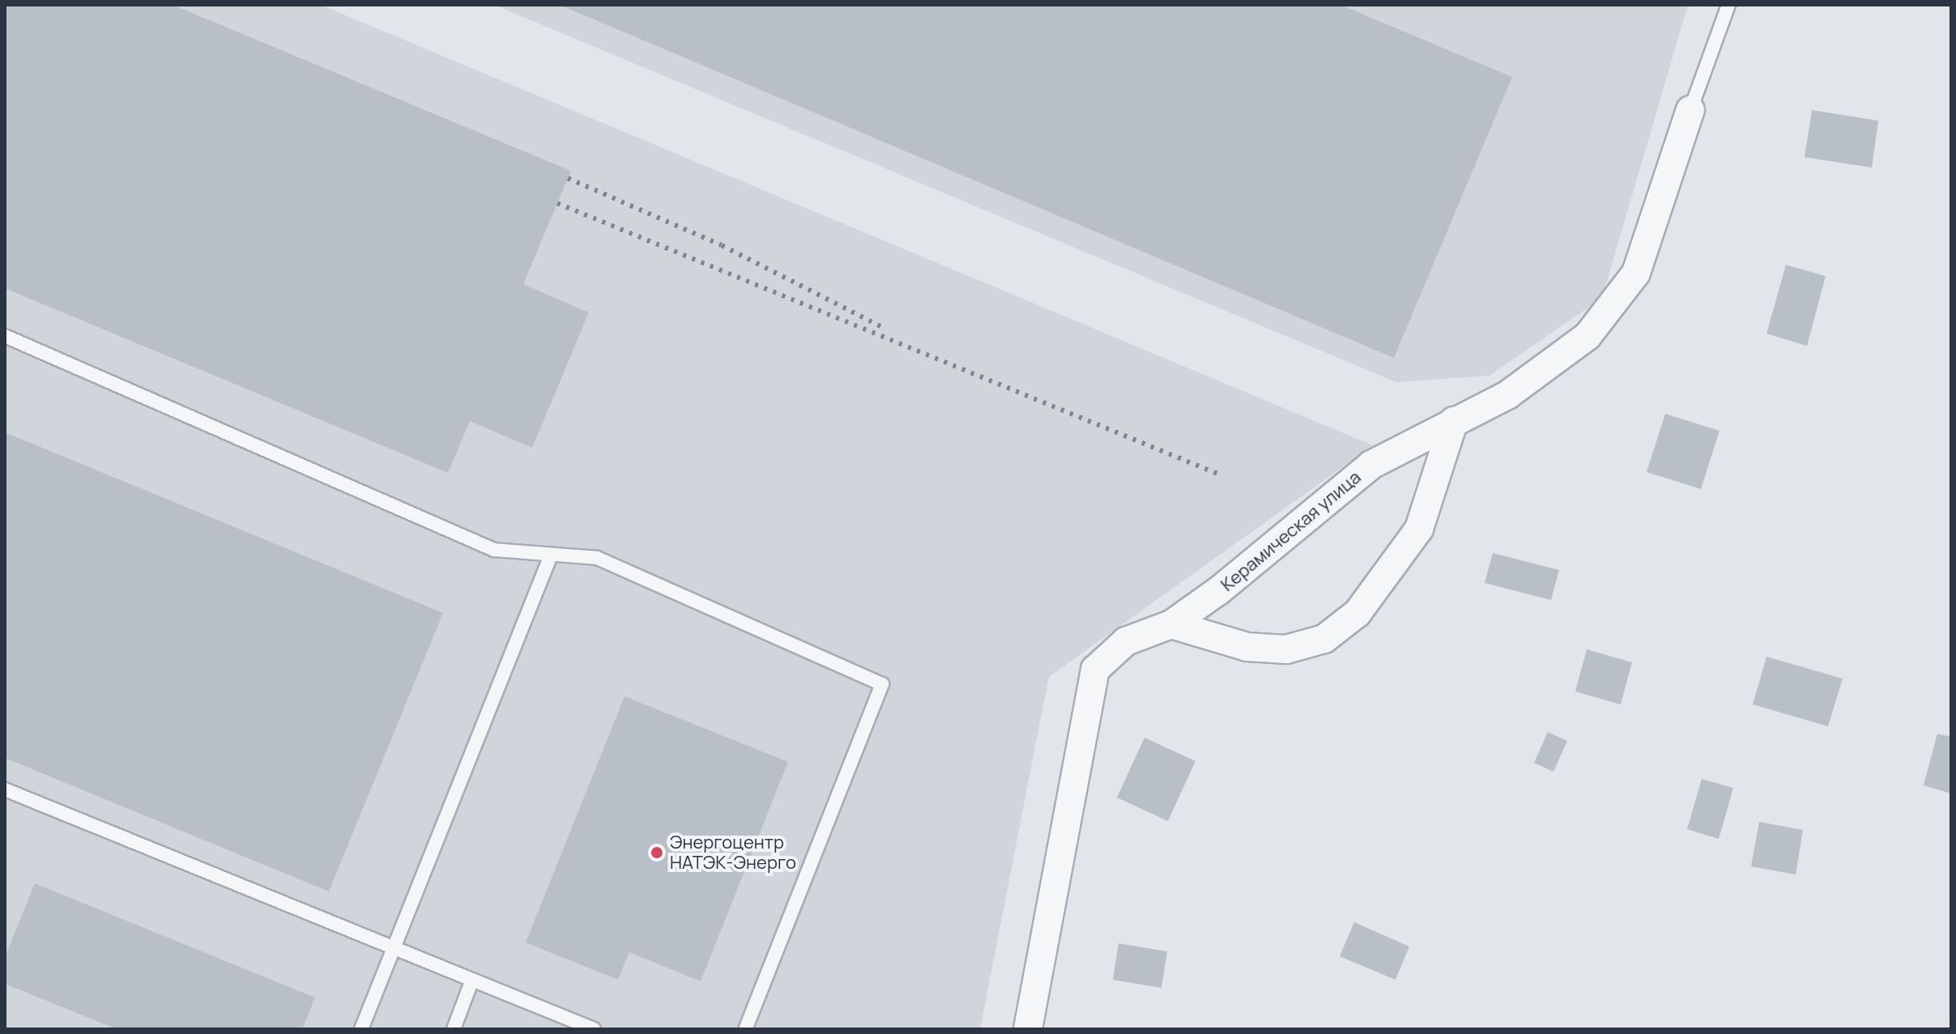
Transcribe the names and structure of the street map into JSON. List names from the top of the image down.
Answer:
{
  "streets": {
    "street": ["Керамическая улица"]
  },
  "places": ["Энергоцентр НАТЭК-Энерго"]
}
